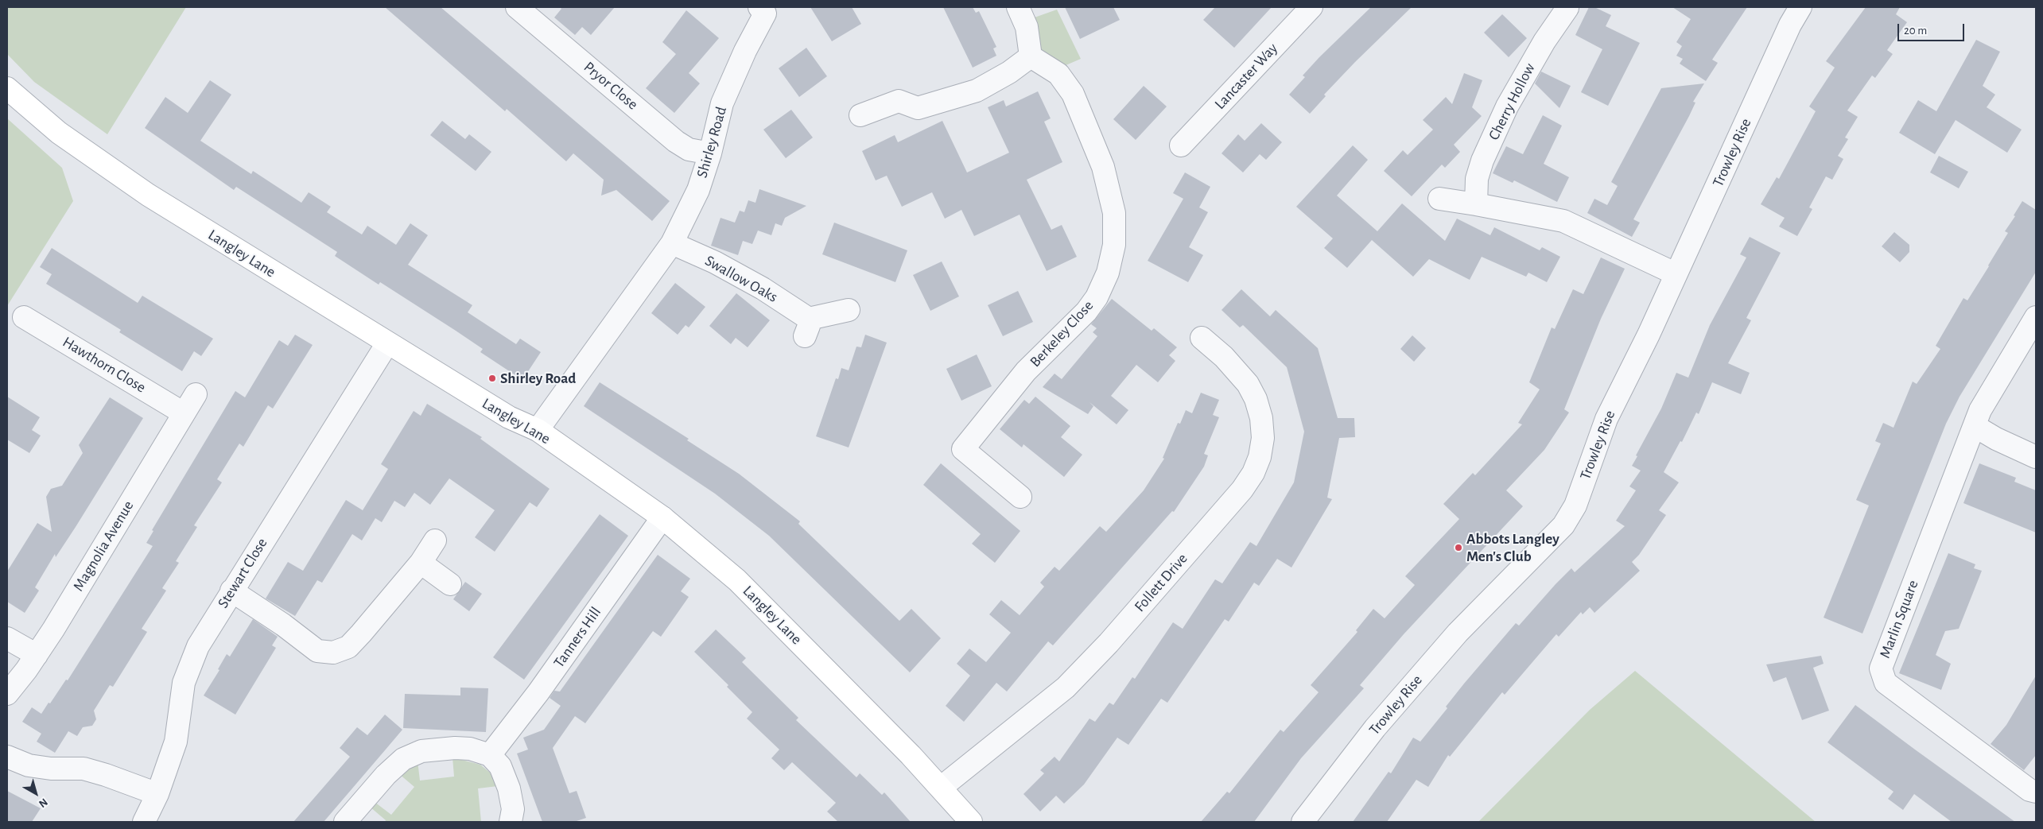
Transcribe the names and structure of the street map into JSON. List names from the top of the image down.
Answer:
{
  "streets": {
    "street": [
      "Lancaster Way",
      "Pryor Close",
      "Cherry Hollow",
      "Shirley Road",
      "Trowley Rise",
      "Langley Lane",
      "Swallow Oaks",
      "Berkeley Close",
      "Hawthorn Close",
      "Magnolia Avenue",
      "Stewart Close",
      "Follett Drive",
      "Marlin Square",
      "Tanners Hill"
    ]
  },
  "crossings": [
    ["Pryor Close", "Shirley Road"],
    ["Shirley Road", "Langley Lane"],
    ["Shirley Road", "Swallow Oaks"],
    ["Langley Lane", "Stewart Close"],
    ["Langley Lane", "Follett Drive"],
    ["Langley Lane", "Tanners Hill"],
    ["Hawthorn Close", "Magnolia Avenue"]
  ],
  "places": ["Shirley Road", "Abbots Langley Men's Club"],
  "scale_bar": "20 m",
  "north": "bottom right"
}
